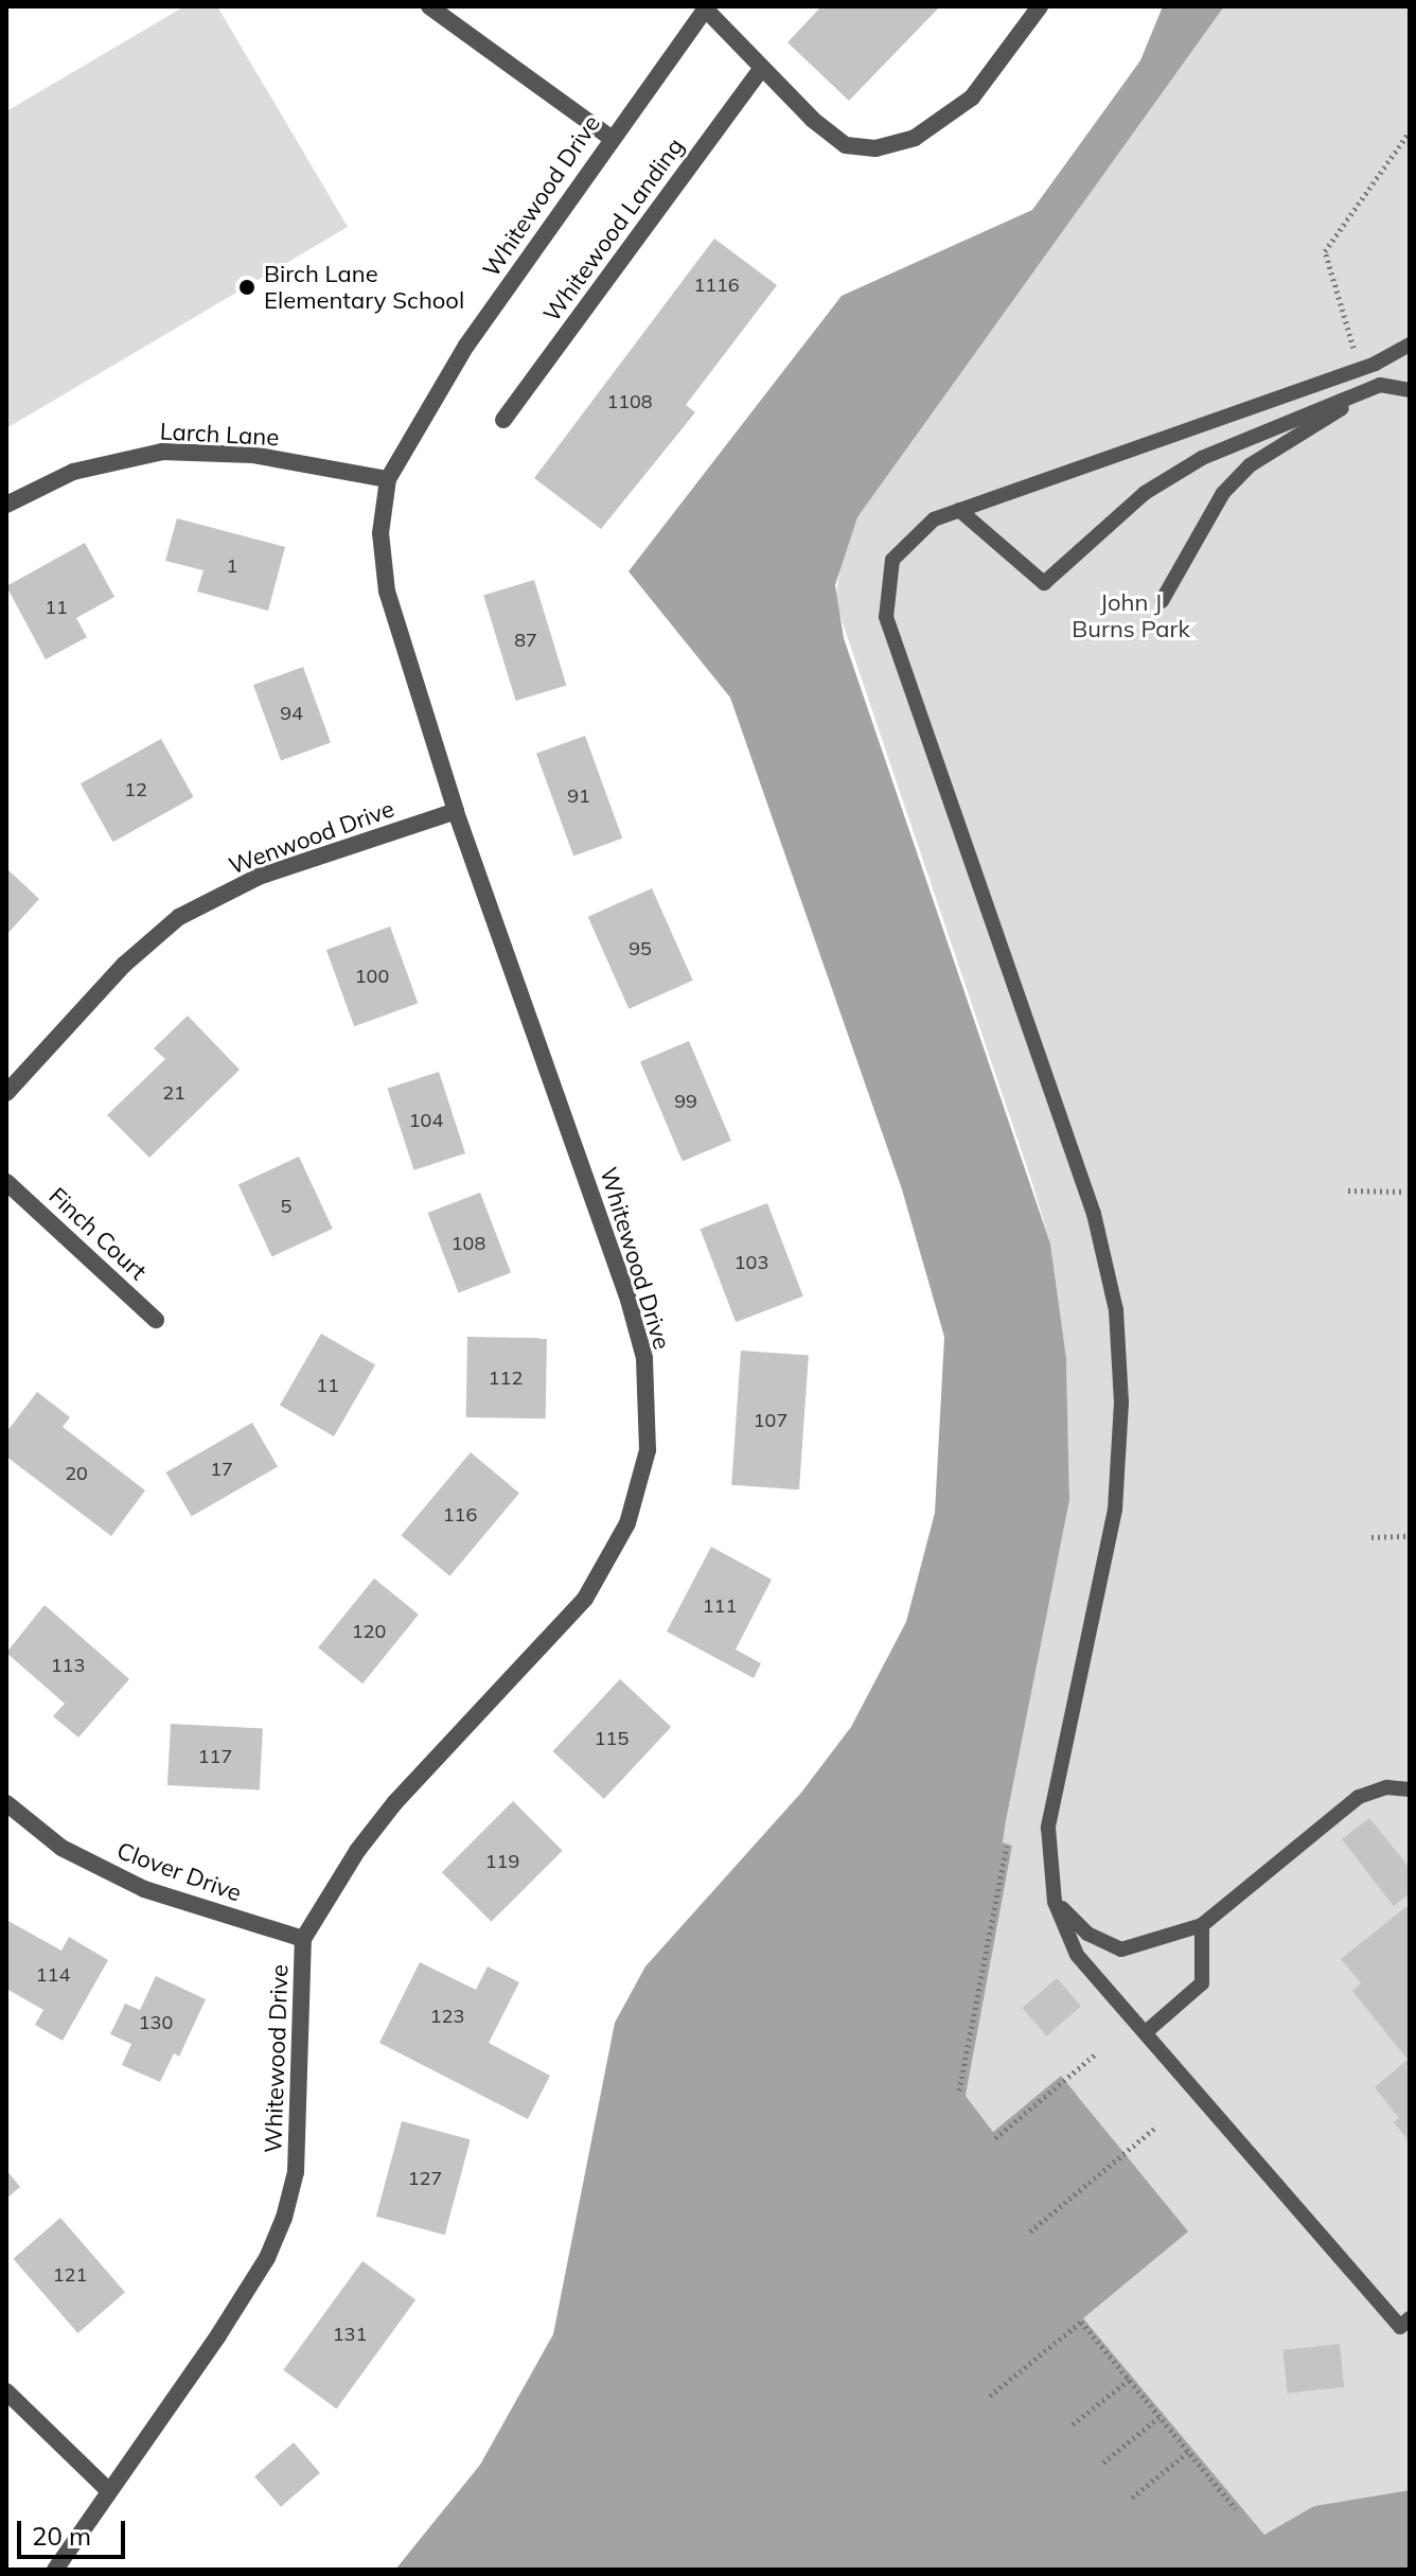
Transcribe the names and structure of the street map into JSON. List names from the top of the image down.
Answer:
{
  "streets": {
    "street": [
      "Whitewood Drive",
      "Whitewood Landing",
      "Larch Lane",
      "Wenwood Drive",
      "Finch Court",
      "Clover Drive"
    ]
  },
  "crossings": [
    ["Whitewood Drive", "Larch Lane"],
    ["Whitewood Drive", "Wenwood Drive"],
    ["Whitewood Drive", "Clover Drive"]
  ],
  "parks": ["John J Burns Park"],
  "places": ["Birch Lane Elementary School"],
  "house_numbers": [
    "1116",
    "1108",
    "1",
    "11",
    "87",
    "94",
    "12",
    "91",
    "95",
    "100",
    "21",
    "99",
    "104",
    "5",
    "108",
    "103",
    "112",
    "11",
    "107",
    "17",
    "20",
    "116",
    "111",
    "120",
    "113",
    "115",
    "117",
    "119",
    "114",
    "123",
    "130",
    "127",
    "121",
    "131"
  ],
  "scale_bar": "20 m"
}
